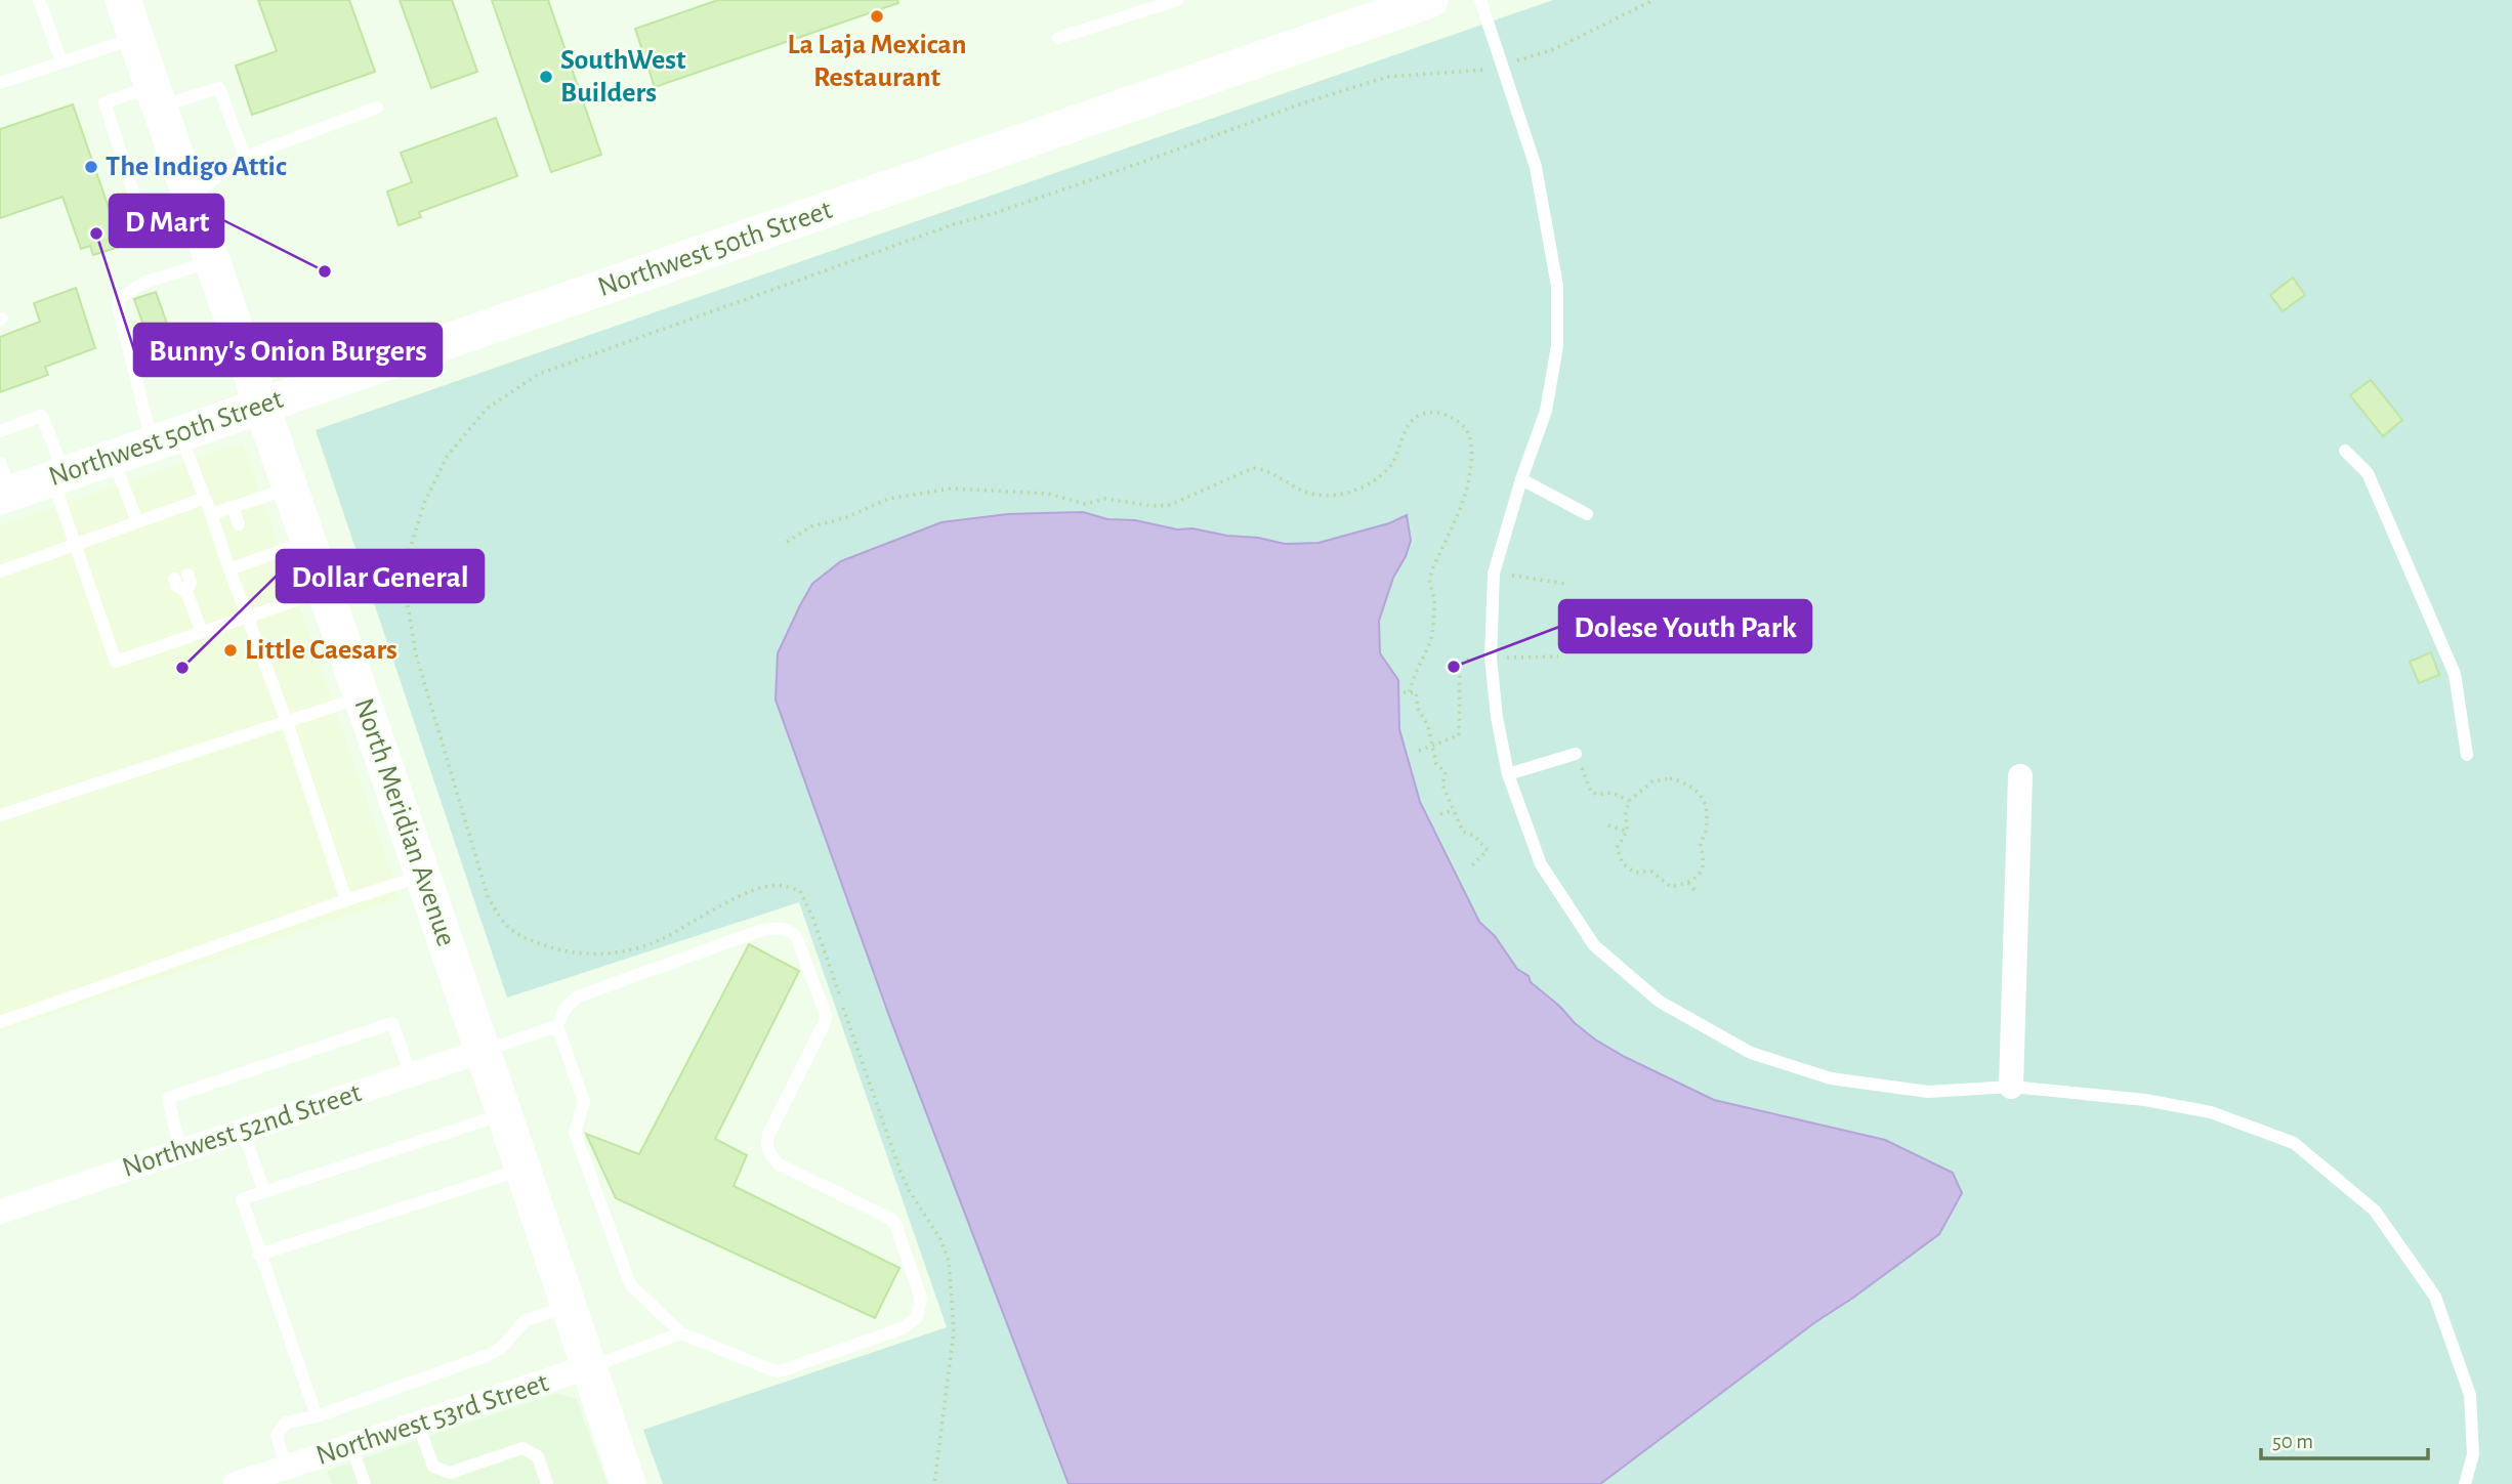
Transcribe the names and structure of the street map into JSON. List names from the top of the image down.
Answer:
{
  "streets": {
    "main road": ["Northwest 50th Street", "North Meridian Avenue"],
    "street": ["Northwest 52nd Street", "Northwest 53rd Street"]
  },
  "crossings": [
    ["Northwest 50th Street", "North Meridian Avenue"],
    ["North Meridian Avenue", "Northwest 52nd Street"],
    ["North Meridian Avenue", "Northwest 53rd Street"]
  ],
  "places": [
    "La Laja Mexican Restaurant",
    "SouthWest Builders",
    "The Indigo Attic",
    "Bunny's Onion Burgers",
    "D Mart",
    "Little Caesars",
    "Dolese Youth Park",
    "Dollar General"
  ],
  "scale_bar": "50 m"
}
